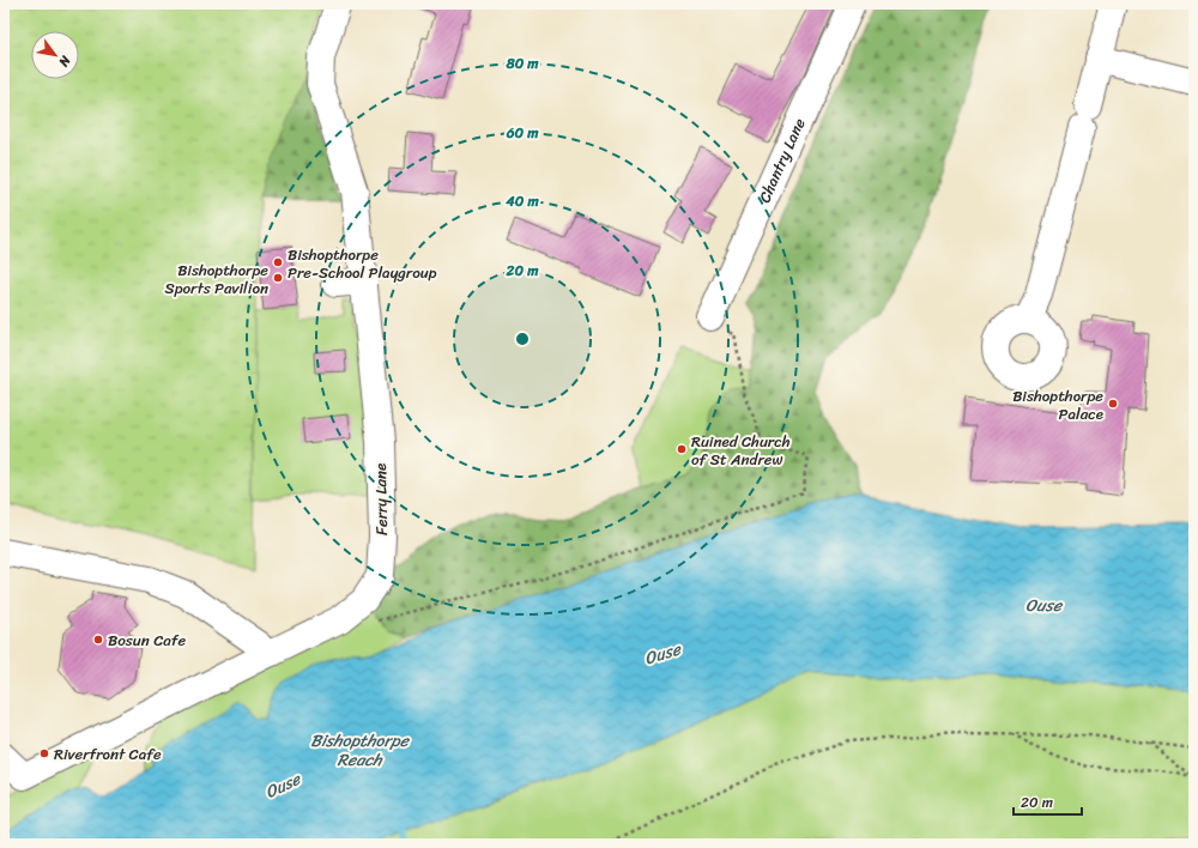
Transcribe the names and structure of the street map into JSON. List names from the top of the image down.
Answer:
{
  "streets": {
    "street": ["Chantry Lane", "Ferry Lane"]
  },
  "water": ["Ouse", "Bishopthorpe Reach"],
  "places": [
    "Bishopthorpe Pre-School Playgroup",
    "Bishopthorpe Sports Pavilion",
    "Bishopthorpe Palace",
    "Ruined Church of St Andrew",
    "Bosun Cafe",
    "Riverfront Cafe"
  ],
  "scale_bar": "20 m",
  "north": "bottom right",
  "rings": [
    "80 m",
    "60 m",
    "40 m",
    "20 m"
  ]
}
